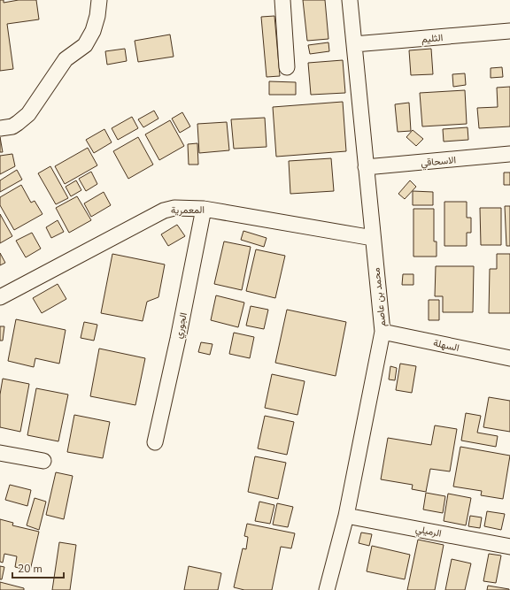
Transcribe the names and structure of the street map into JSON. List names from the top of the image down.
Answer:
{
  "streets": {
    "street": [
      "الثليم",
      "الاسحاقي",
      "المعمرية",
      "محمد بن عاصم",
      "الجوري",
      "السهلة",
      "الرميلي"
    ]
  },
  "crossings": [
    ["الثليم", "محمد بن عاصم"],
    ["الاسحاقي", "محمد بن عاصم"],
    ["المعمرية", "محمد بن عاصم"],
    ["المعمرية", "الجوري"],
    ["محمد بن عاصم", "السهلة"],
    ["محمد بن عاصم", "الرميلي"]
  ],
  "scale_bar": "20 m"
}
